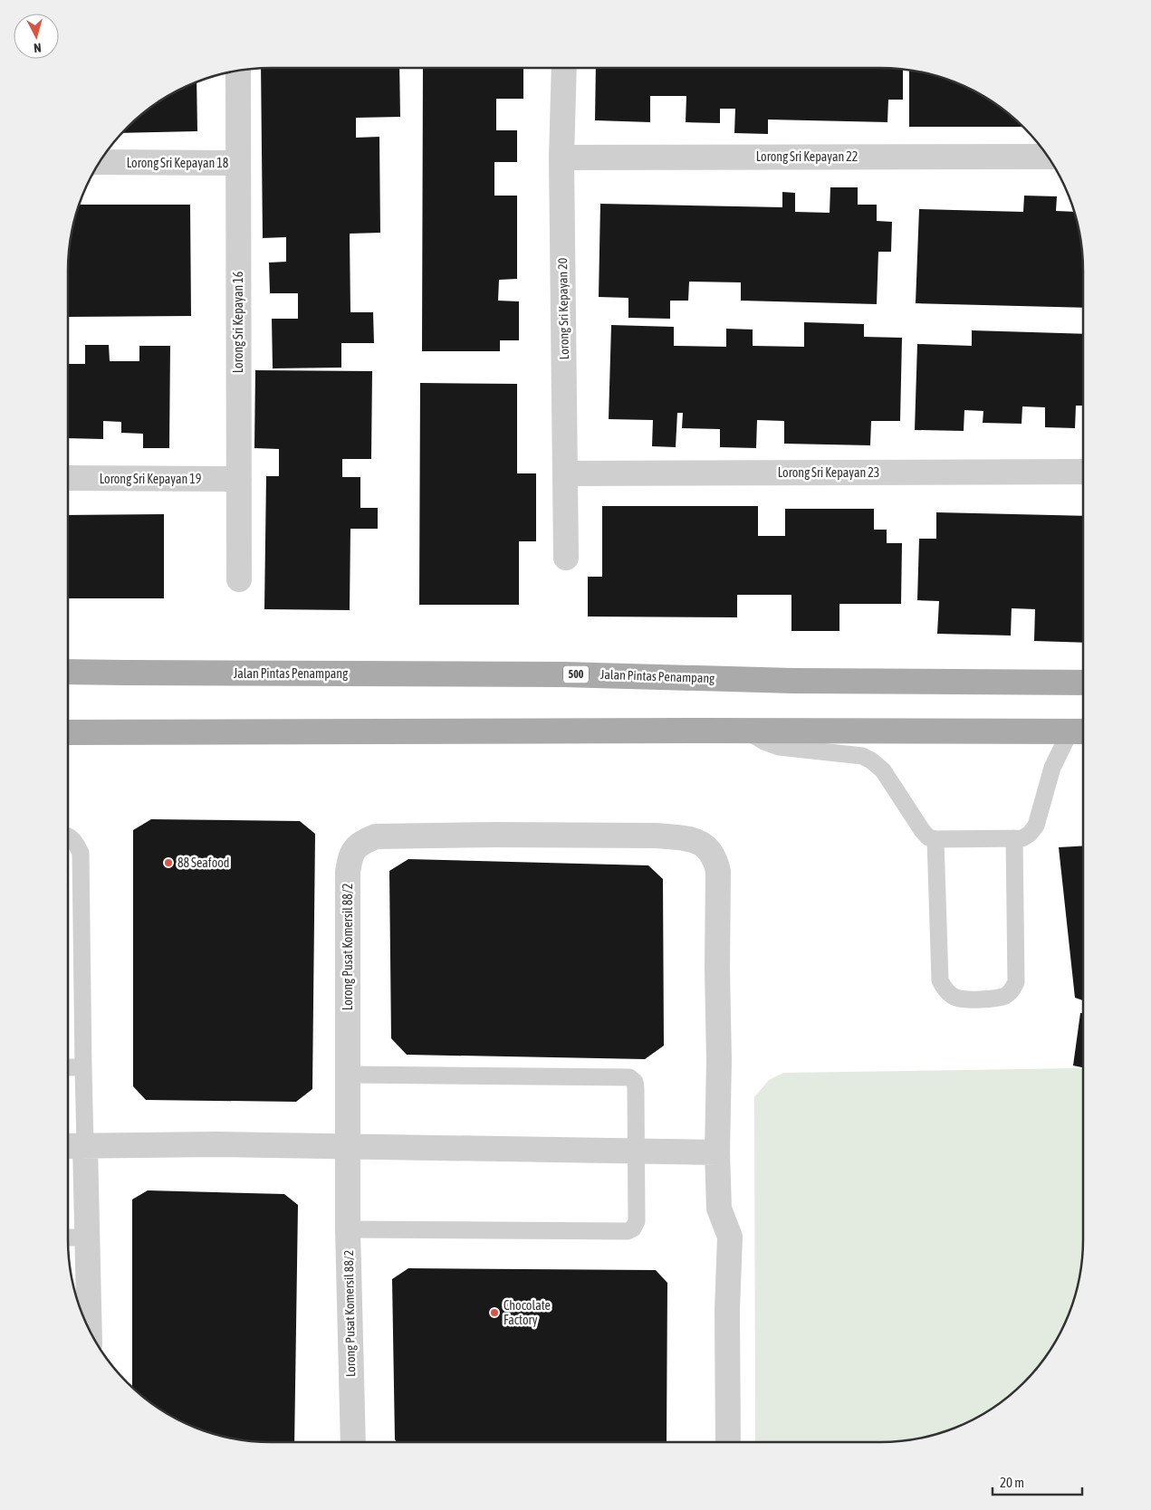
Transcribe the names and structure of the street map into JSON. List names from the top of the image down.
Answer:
{
  "streets": {
    "main road": ["Jalan Pintas Penampang", "500"],
    "street": [
      "Lorong Sri Kepayan 22",
      "Lorong Sri Kepayan 18",
      "Lorong Sri Kepayan 20",
      "Lorong Sri Kepayan 16",
      "Lorong Sri Kepayan 23",
      "Lorong Sri Kepayan 19",
      "Lorong Pusat Komersil 88/2"
    ]
  },
  "crossings": [
    ["Lorong Sri Kepayan 22", "Lorong Sri Kepayan 20"],
    ["Lorong Sri Kepayan 18", "Lorong Sri Kepayan 16"],
    ["Lorong Sri Kepayan 20", "Lorong Sri Kepayan 23"],
    ["Lorong Sri Kepayan 16", "Lorong Sri Kepayan 19"]
  ],
  "places": ["88 Seafood", "Chocolate Factory"],
  "scale_bar": "20 m",
  "north": "bottom"
}
